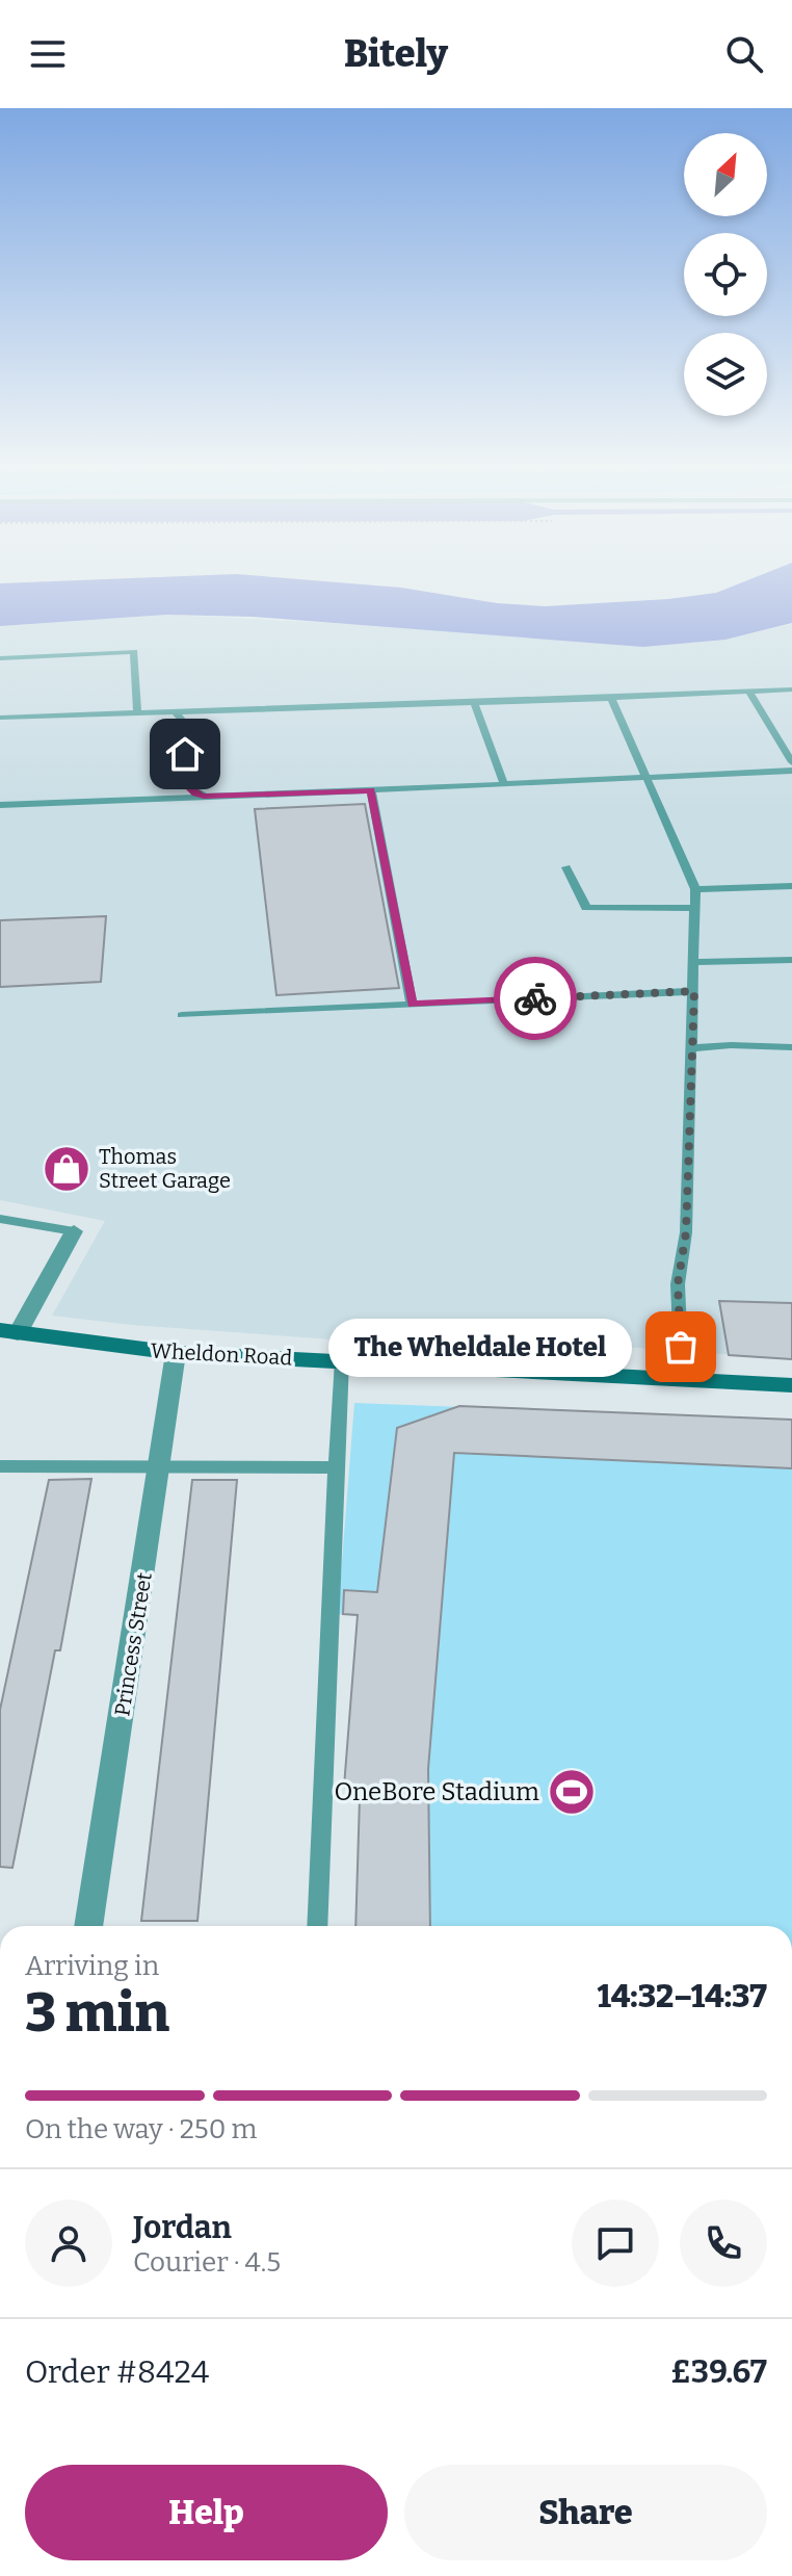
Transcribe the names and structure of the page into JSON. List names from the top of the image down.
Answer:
{
  "streets": {
    "street": ["Wheldon Road", "Princess Street"]
  },
  "crossings": [
    ["Wheldon Road", "Princess Street"]
  ],
  "places": {
    "shop": ["Thomas Street Garage"],
    "other": ["The Wheldale Hotel"],
    "sports": ["OneBore Stadium"]
  },
  "north": "top right",
  "page": {
    "header": "Bitely",
    "bubble": "The Wheldale Hotel",
    "heading": ["3 min", "Arriving in", "14:32–14:37"],
    "panel": [
      "Jordan",
      "Courier · 4.5",
      "Order #8424",
      "£39.67"
    ],
    "bar": "On the way · 250 m",
    "buttons": ["Help", "Share"]
  }
}
